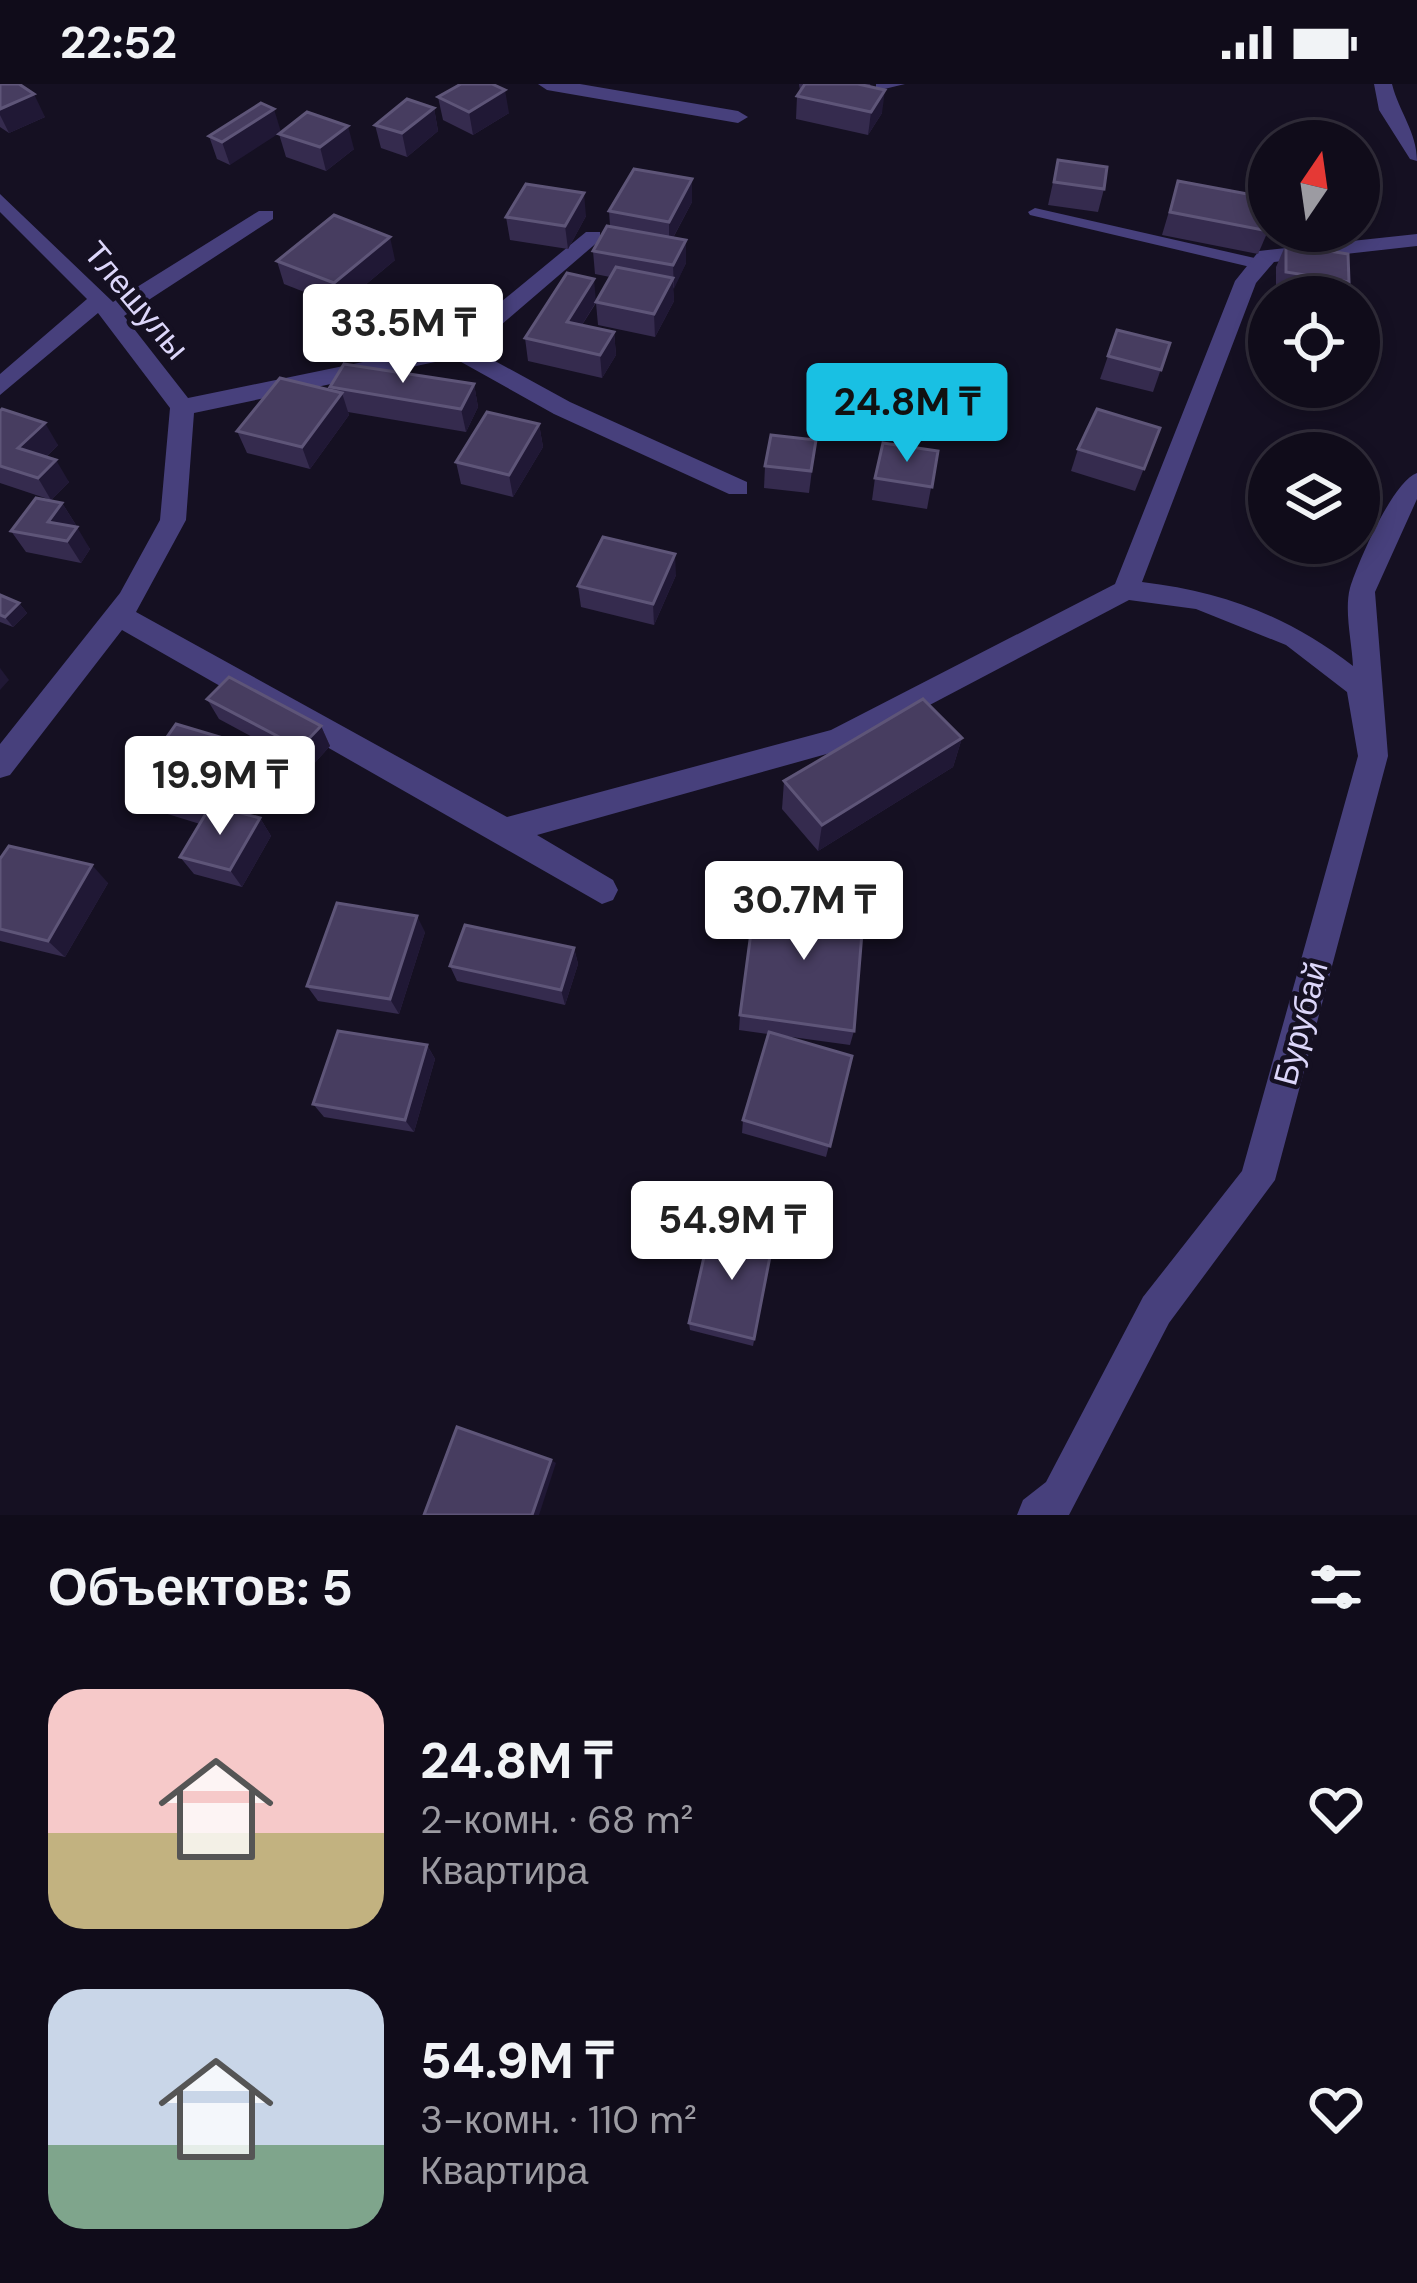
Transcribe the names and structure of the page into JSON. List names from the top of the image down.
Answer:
{
  "streets": {
    "street": ["Тлешулы", "Бурубай"]
  },
  "north": "top",
  "page": {
    "status": "22:52",
    "price": [
      "33.5M ₸",
      "24.8M ₸",
      "19.9M ₸",
      "30.7M ₸",
      "54.9M ₸"
    ],
    "heading": "Объектов: 5",
    "list": [
      {
        "name": "24.8M ₸",
        "note": "2-комн. · 68 m² · Квартира"
      },
      {
        "name": "54.9M ₸",
        "note": "3-комн. · 110 m² · Квартира"
      }
    ]
  }
}
